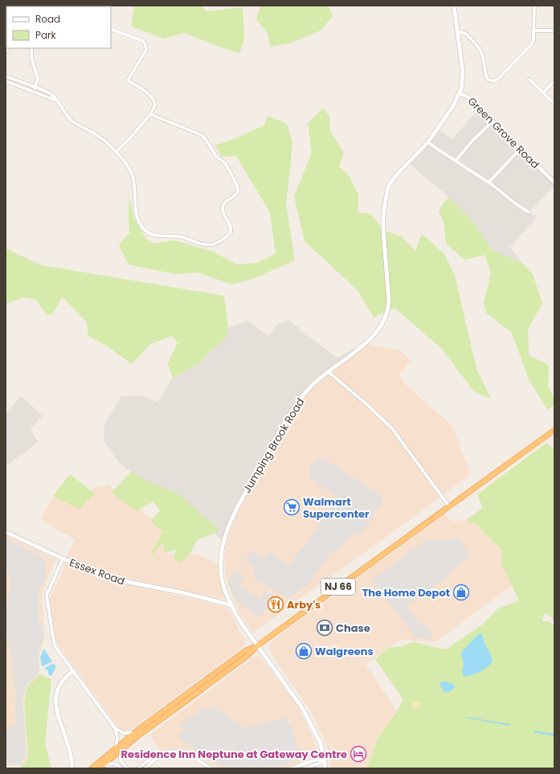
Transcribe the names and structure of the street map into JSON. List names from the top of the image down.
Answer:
{
  "streets": {
    "highway": ["NJ 66"],
    "street": ["Green Grove Road", "Jumping Brook Road", "Essex Road"]
  },
  "crossings": [
    ["Green Grove Road", "Jumping Brook Road"],
    ["Jumping Brook Road", "Essex Road"],
    ["Jumping Brook Road", "NJ 66"]
  ],
  "places": {
    "supermarket": ["Walmart Supercenter"],
    "shop": ["The Home Depot", "Walgreens"],
    "restaurant": ["Arby's"],
    "bank": ["Chase"],
    "hotel": ["Residence Inn Neptune at Gateway Centre"]
  },
  "legend": ["Road", "Park"]
}
